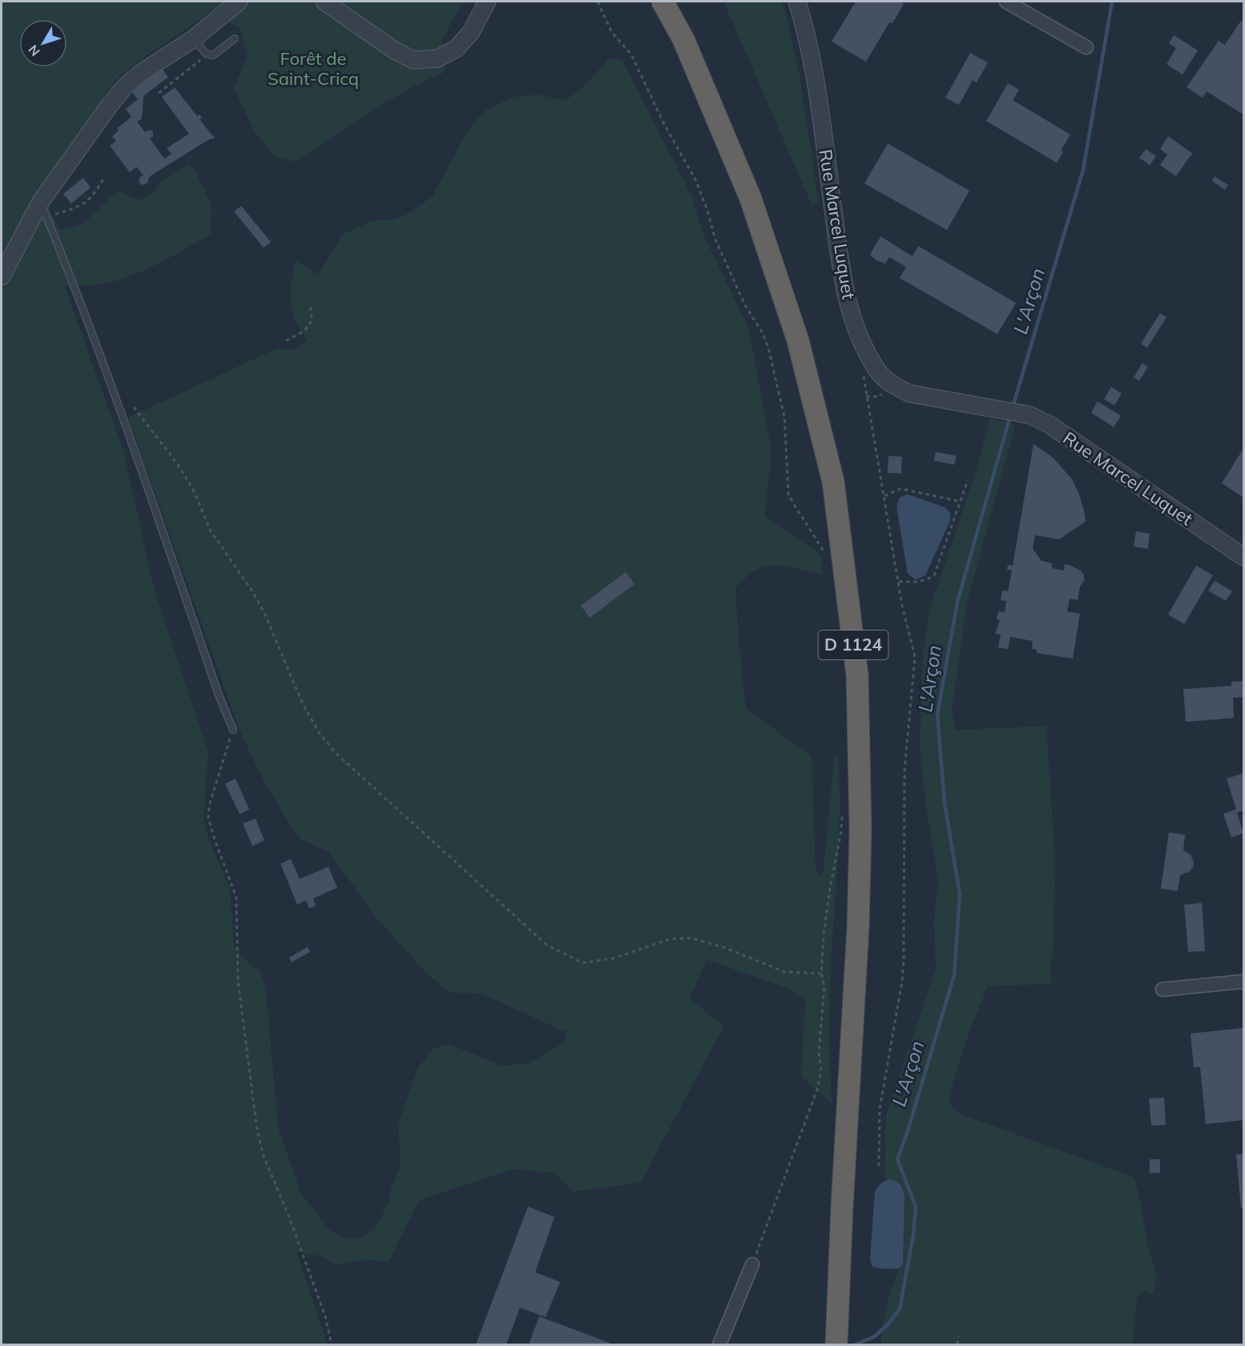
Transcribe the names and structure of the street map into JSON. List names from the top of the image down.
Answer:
{
  "streets": {
    "highway": ["D 1124"],
    "street": ["Rue Marcel Luquet"]
  },
  "water": ["L'Arçon"],
  "parks": ["Forêt de Saint-Cricq"],
  "north": "bottom left"
}
